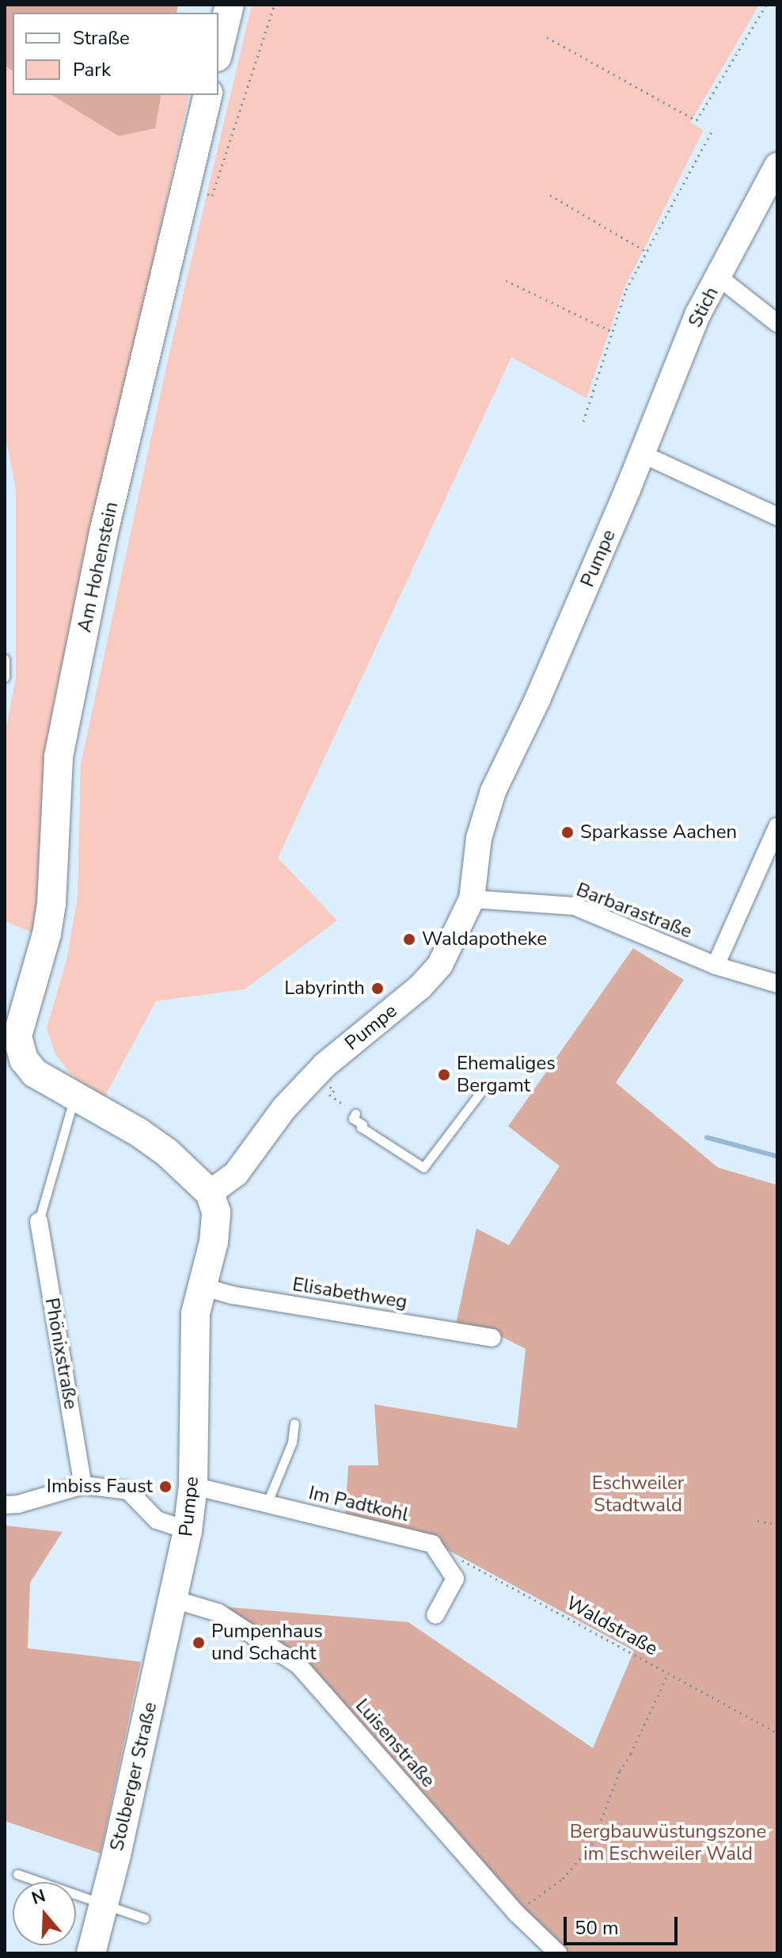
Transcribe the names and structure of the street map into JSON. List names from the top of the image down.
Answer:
{
  "streets": {
    "main road": [
      "Stich",
      "Pumpe",
      "Am Hohenstein",
      "Stolberger Straße"
    ],
    "street": [
      "Barbarastraße",
      "Elisabethweg",
      "Phönixstraße",
      "Im Padtkohl",
      "Luisenstraße"
    ],
    "path": ["Waldstraße"]
  },
  "crossings": [
    ["Stich", "Pumpe"],
    ["Pumpe", "Barbarastraße"],
    ["Pumpe", "Elisabethweg"],
    ["Pumpe", "Im Padtkohl"],
    ["Pumpe", "Luisenstraße"],
    ["Pumpe", "Stolberger Straße"],
    ["Im Padtkohl", "Waldstraße"],
    ["Luisenstraße", "Stolberger Straße"]
  ],
  "parks": ["Eschweiler Stadtwald", "Bergbauwüstungszone im Eschweiler Wald"],
  "places": [
    "Sparkasse Aachen",
    "Waldapotheke",
    "Labyrinth",
    "Ehemaliges Bergamt",
    "Imbiss Faust",
    "Pumpenhaus und Schacht"
  ],
  "legend": ["Straße", "Park"],
  "scale_bar": "50 m",
  "north": "top"
}
